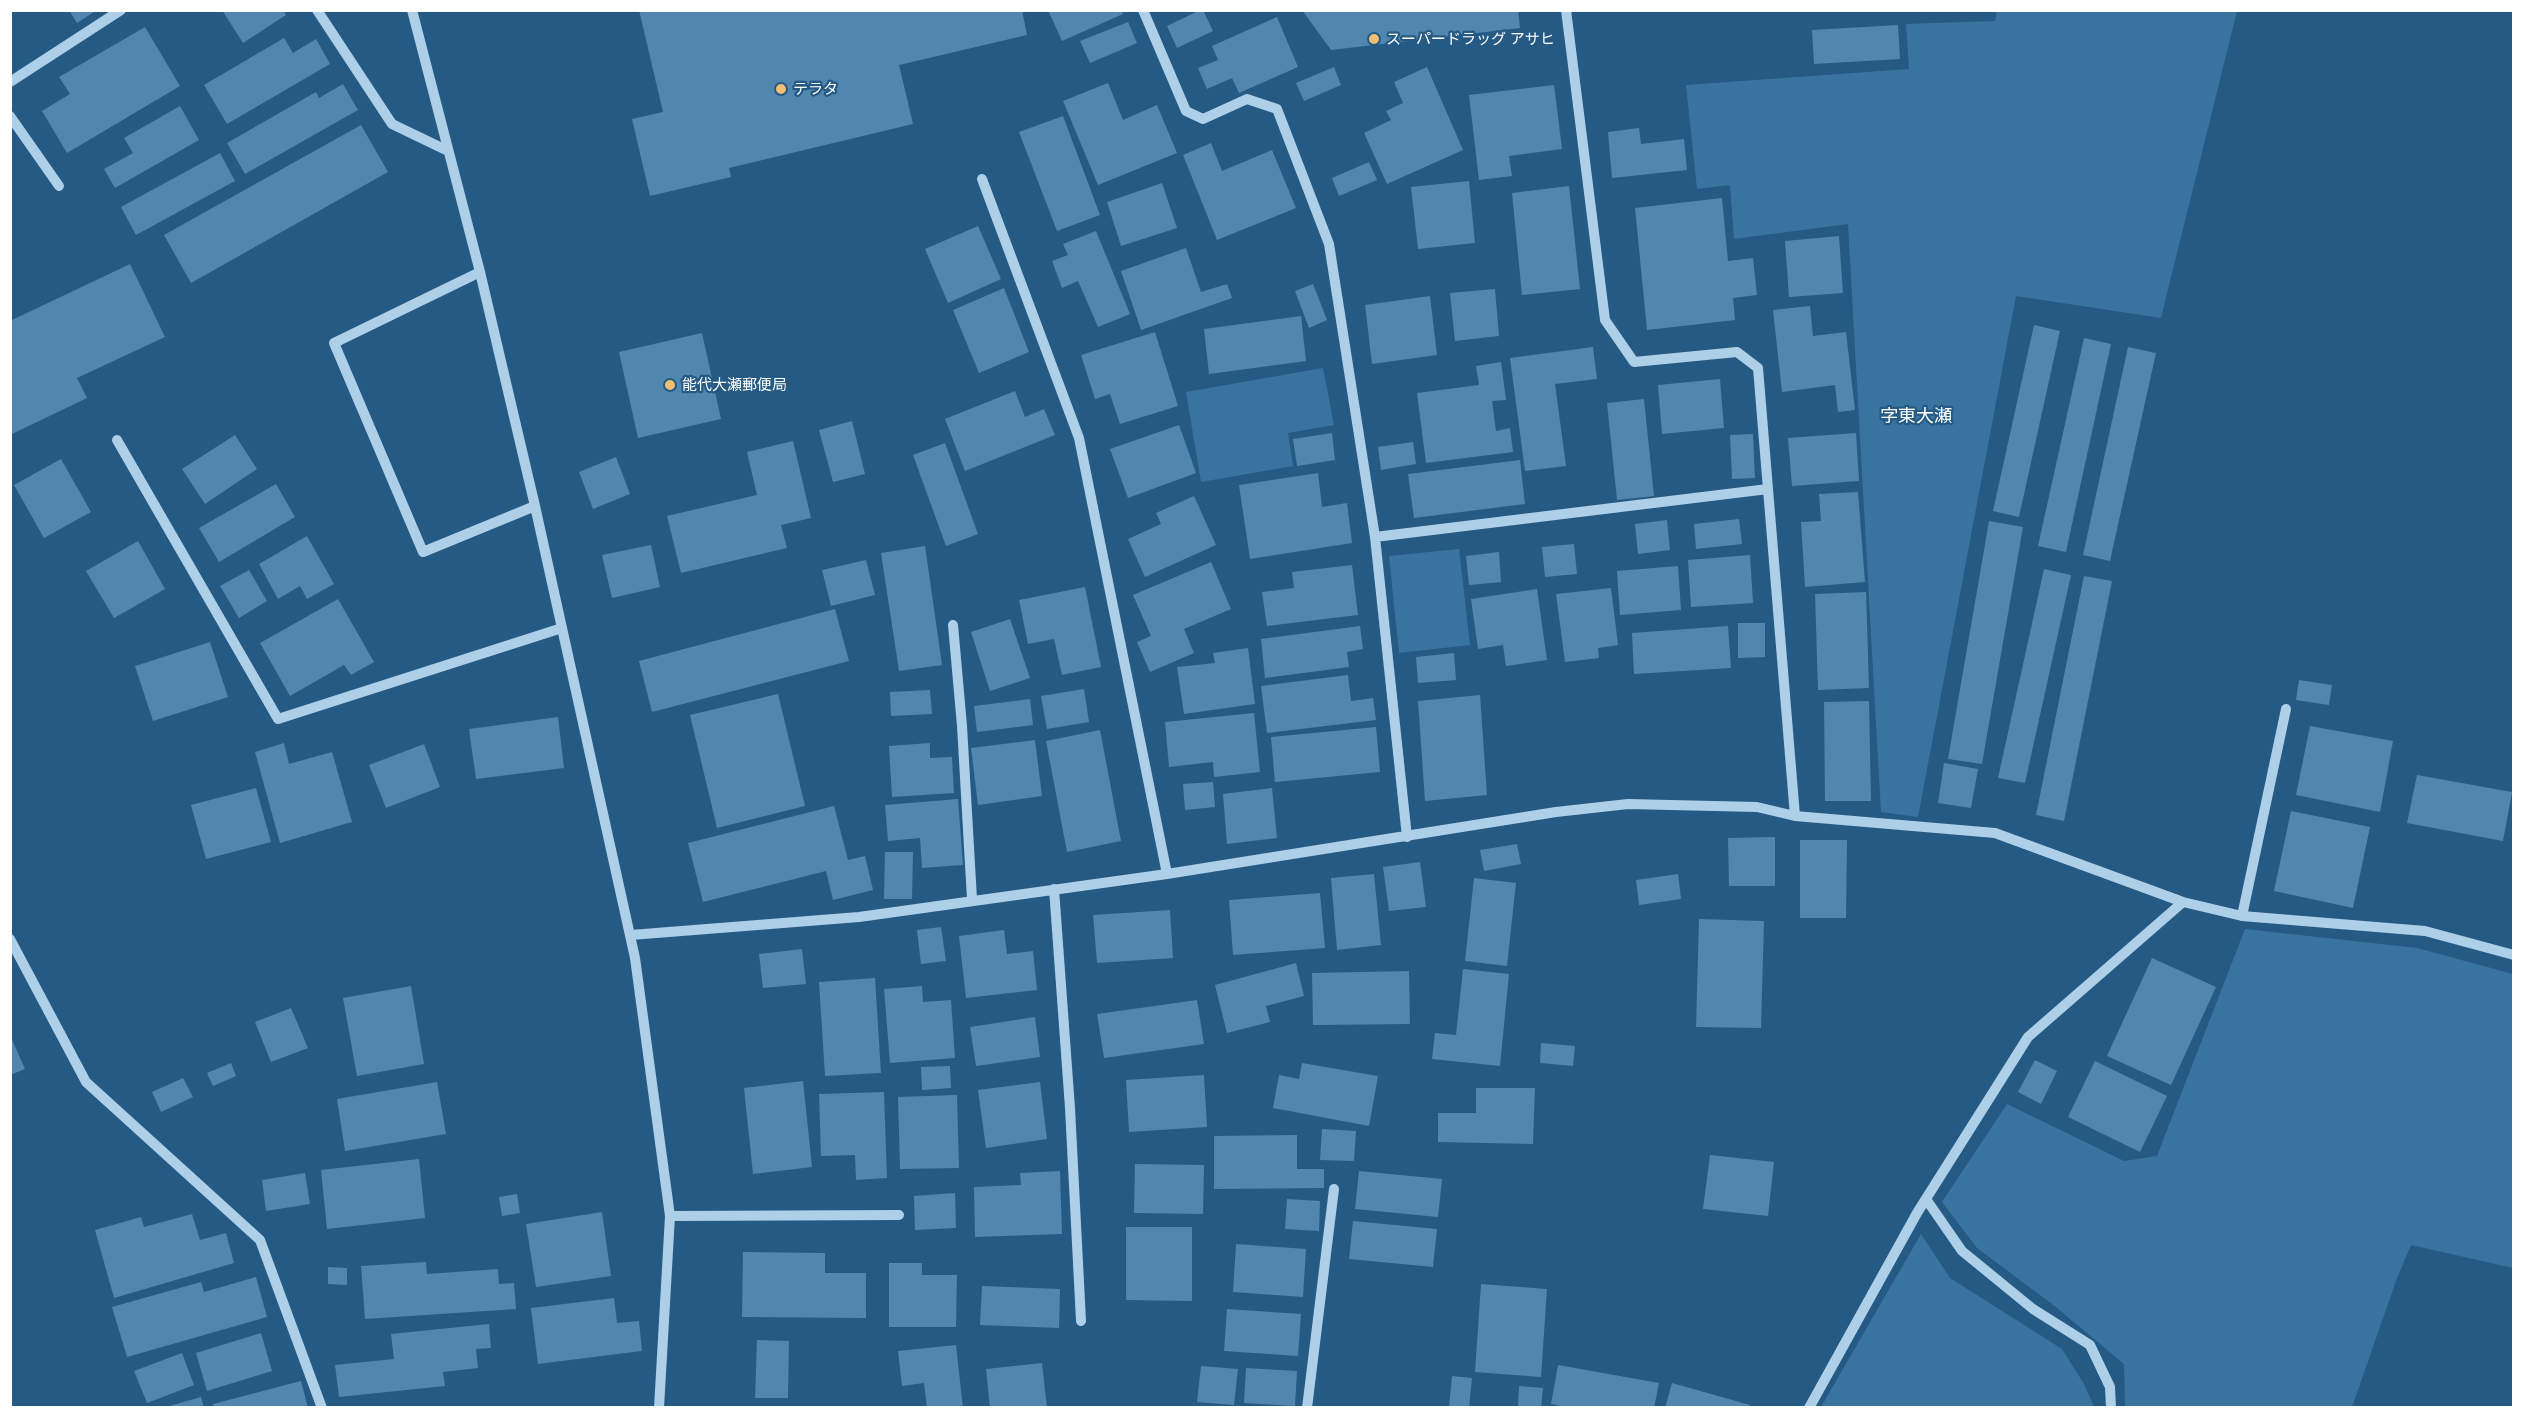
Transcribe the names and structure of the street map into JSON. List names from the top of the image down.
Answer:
{
  "districts": ["字東大瀬"],
  "places": ["スーパードラッグ アサヒ", "テラタ", "能代大瀬郵便局"]
}
